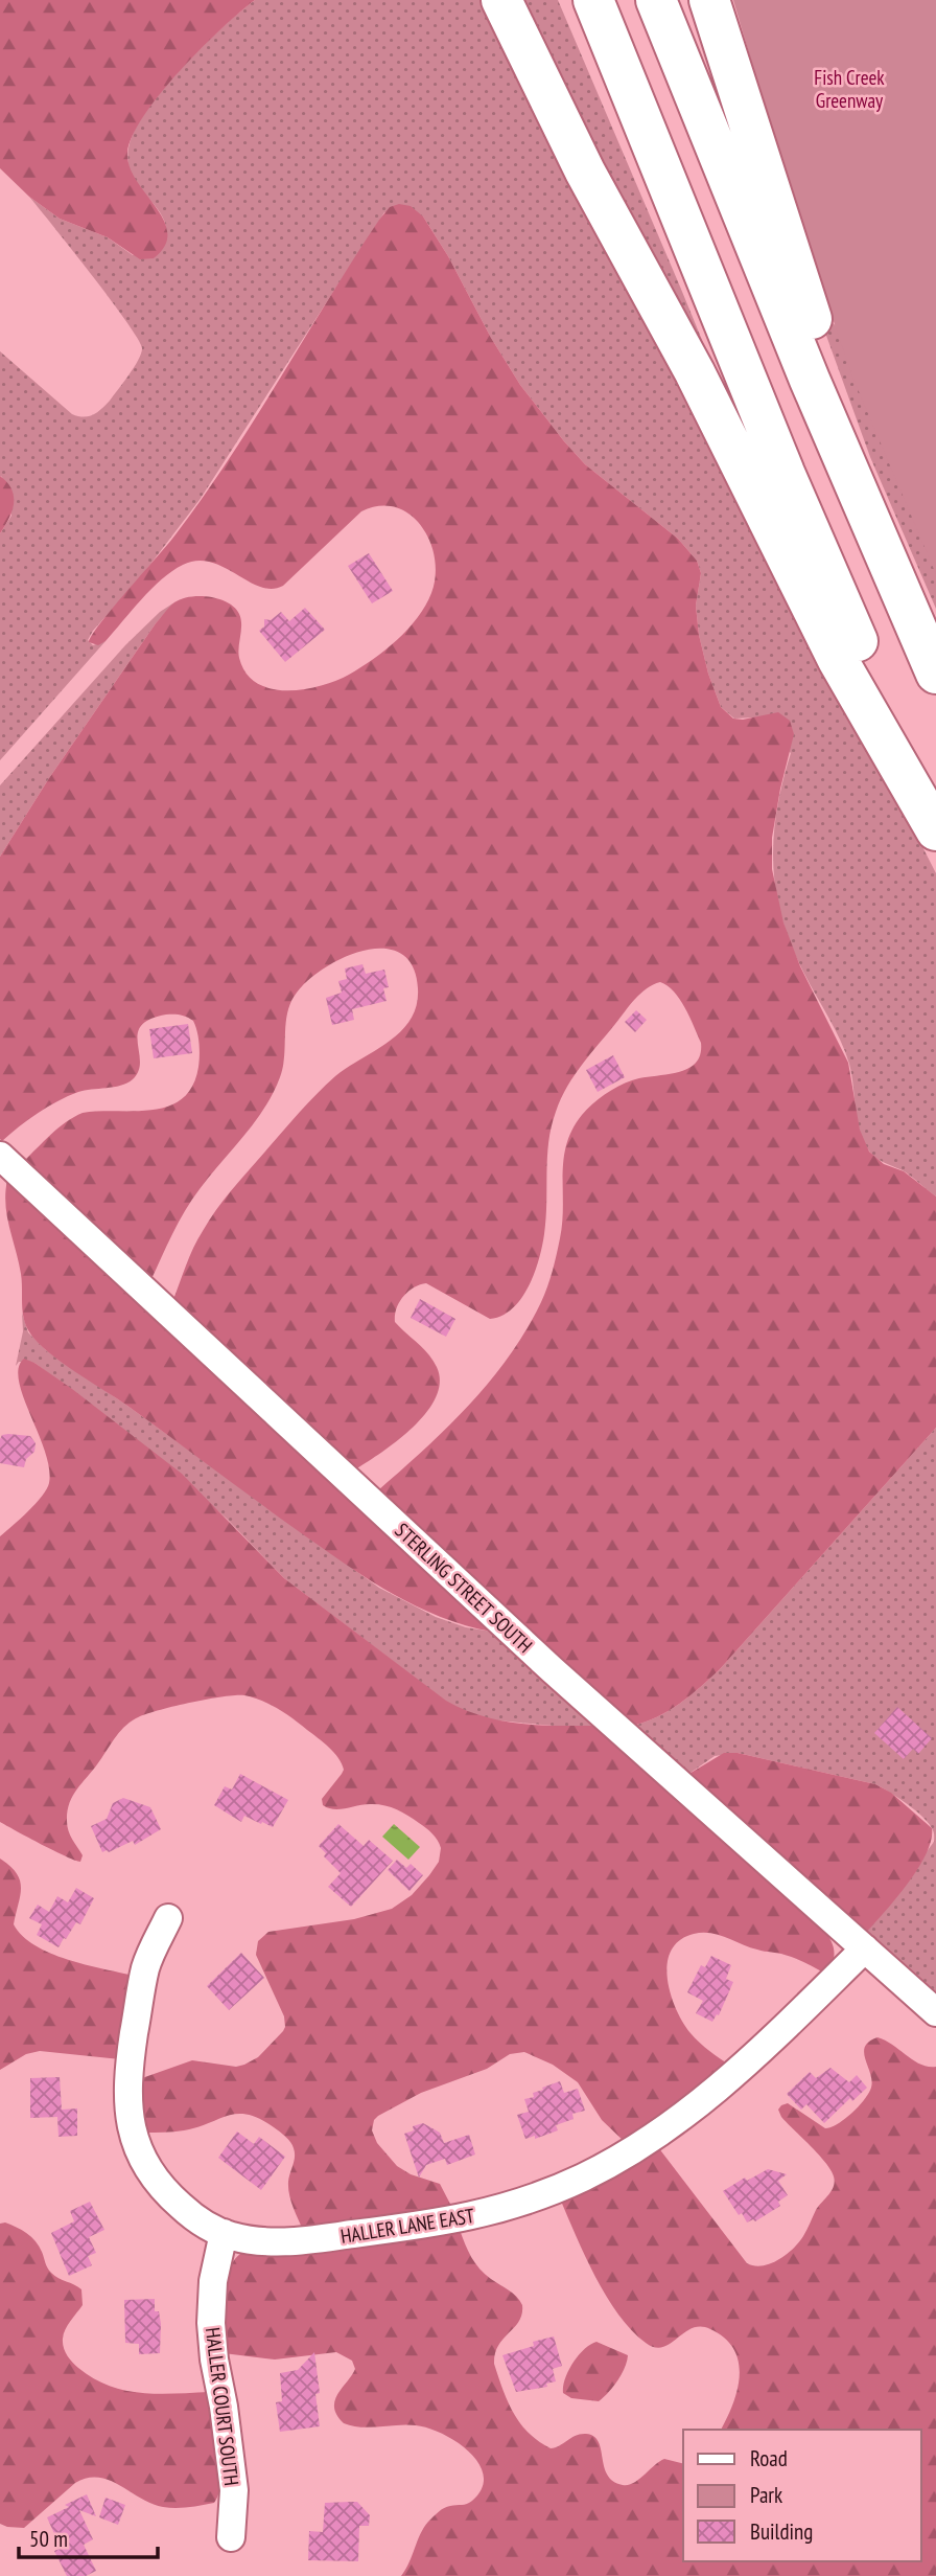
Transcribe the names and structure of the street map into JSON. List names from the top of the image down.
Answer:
{
  "streets": {
    "street": ["STERLING STREET SOUTH", "HALLER LANE EAST", "HALLER COURT SOUTH"]
  },
  "crossings": [
    ["STERLING STREET SOUTH", "HALLER LANE EAST"],
    ["HALLER LANE EAST", "HALLER COURT SOUTH"]
  ],
  "parks": ["Fish Creek Greenway"],
  "legend": ["Road", "Park", "Building"],
  "scale_bar": "50 m"
}
